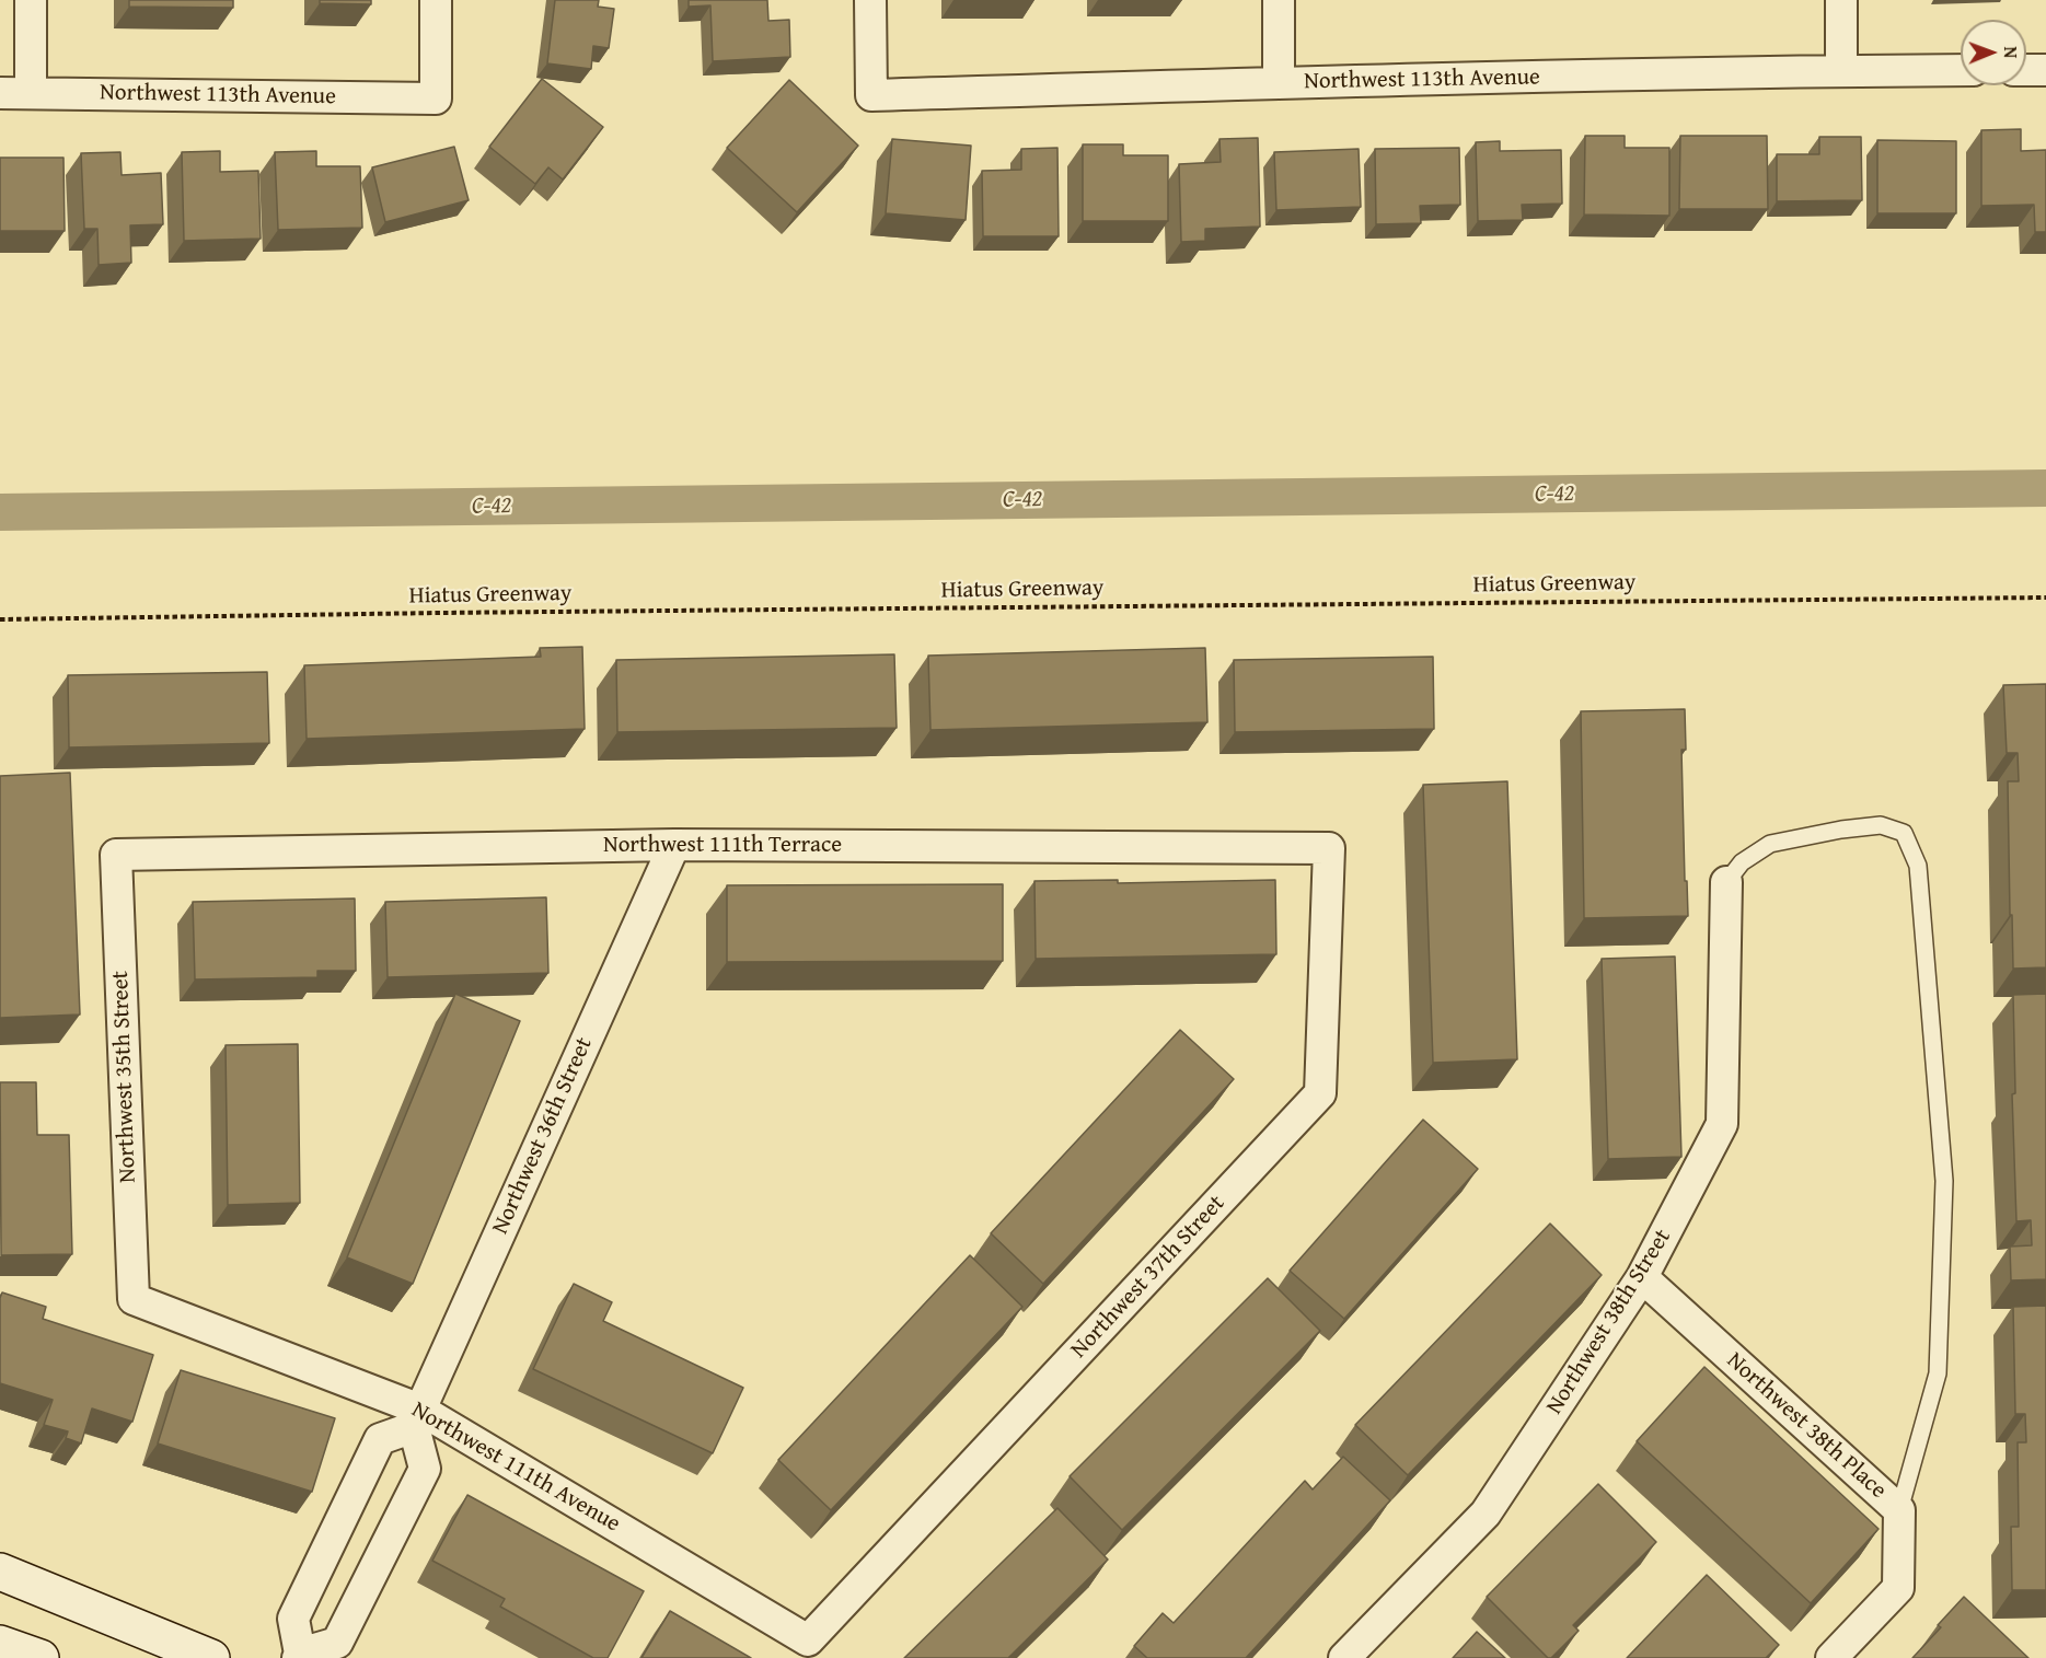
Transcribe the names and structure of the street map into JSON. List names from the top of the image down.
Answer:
{
  "streets": {
    "street": [
      "Northwest 113th Avenue",
      "Northwest 111th Terrace",
      "Northwest 35th Street",
      "Northwest 36th Street",
      "Northwest 37th Street",
      "Northwest 38th Street",
      "Northwest 38th Place",
      "Northwest 111th Avenue"
    ],
    "path": ["Hiatus Greenway"]
  },
  "crossings": [
    ["Northwest 111th Terrace", "Northwest 35th Street"],
    ["Northwest 111th Terrace", "Northwest 36th Street"],
    ["Northwest 111th Terrace", "Northwest 37th Street"],
    ["Northwest 35th Street", "Northwest 111th Avenue"],
    ["Northwest 36th Street", "Northwest 111th Avenue"],
    ["Northwest 37th Street", "Northwest 111th Avenue"],
    ["Northwest 38th Street", "Northwest 38th Place"]
  ],
  "water": ["C-42"],
  "north": "right"
}
